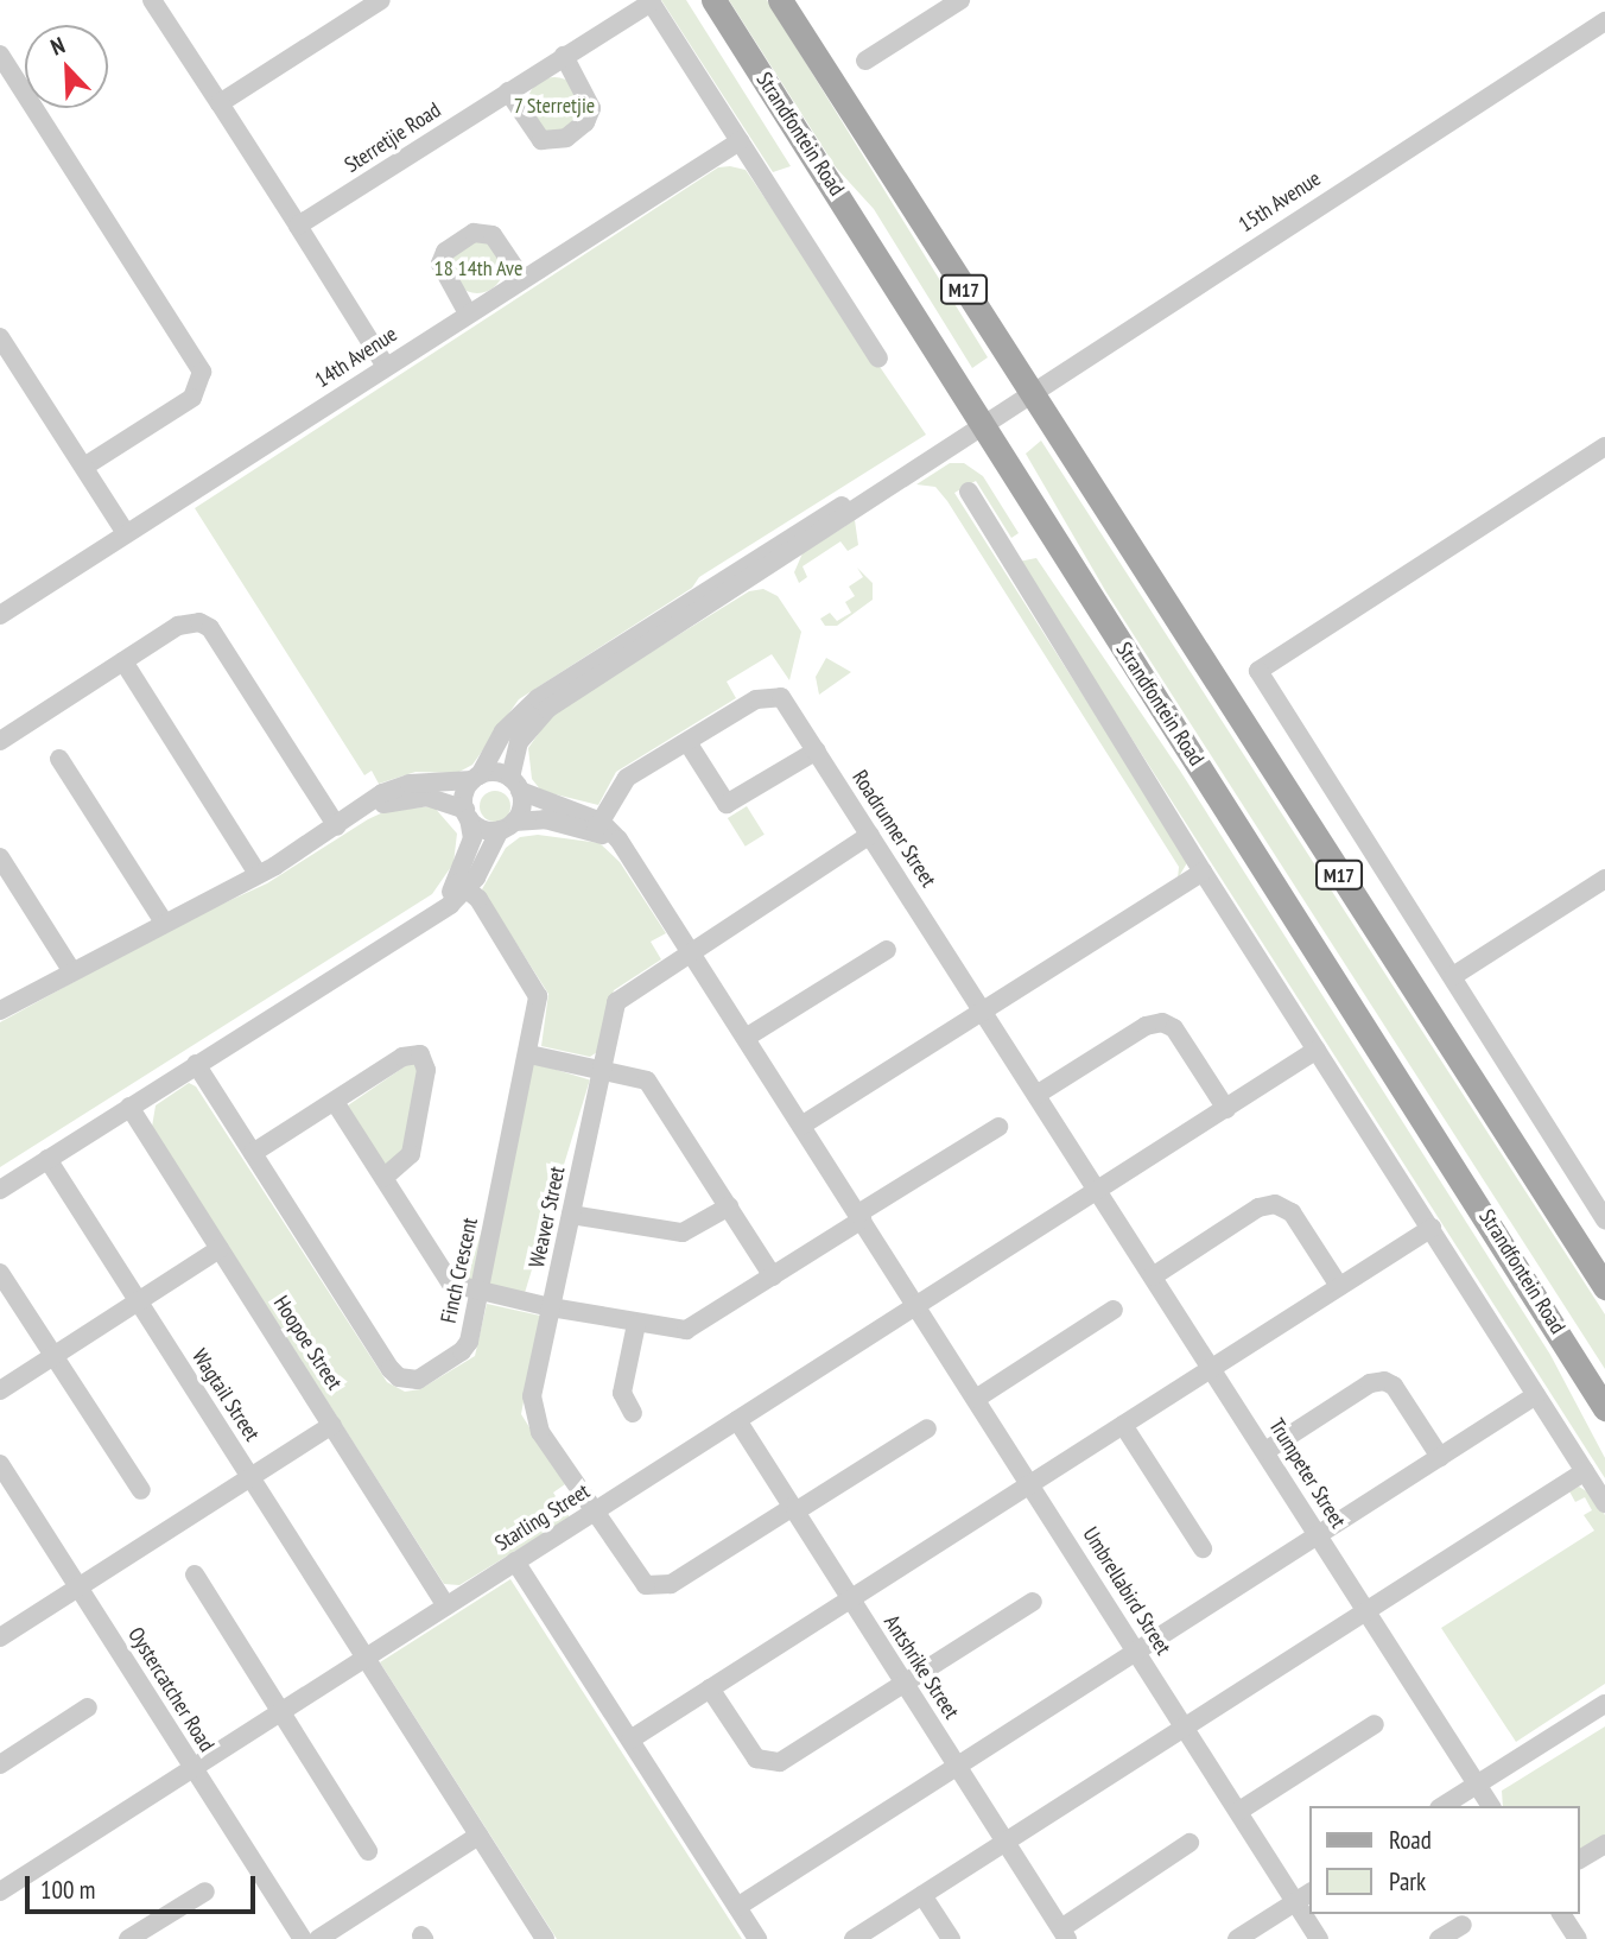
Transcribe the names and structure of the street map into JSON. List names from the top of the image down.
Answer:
{
  "streets": {
    "main road": ["Strandfontein Road", "M17"],
    "street": [
      "Sterretjie Road",
      "15th Avenue",
      "14th Avenue",
      "Roadrunner Street",
      "Weaver Street",
      "Finch Crescent",
      "Hoopoe Street",
      "Wagtail Street",
      "Trumpeter Street",
      "Starling Street",
      "Umbrellabird Street",
      "Antshrike Street",
      "Oystercatcher Road"
    ]
  },
  "crossings": [
    ["Strandfontein Road", "15th Avenue"],
    ["15th Avenue", "M17"],
    ["Roadrunner Street", "Weaver Street"],
    ["Roadrunner Street", "Trumpeter Street"],
    ["Roadrunner Street", "Starling Street"],
    ["Roadrunner Street", "Umbrellabird Street"],
    ["Weaver Street", "Starling Street"],
    ["Weaver Street", "Umbrellabird Street"],
    ["Weaver Street", "Antshrike Street"],
    ["Hoopoe Street", "Starling Street"],
    ["Wagtail Street", "Starling Street"],
    ["Trumpeter Street", "Starling Street"],
    ["Starling Street", "Umbrellabird Street"],
    ["Starling Street", "Antshrike Street"],
    ["Starling Street", "Oystercatcher Road"]
  ],
  "parks": ["7 Sterretjie", "18 14th Ave"],
  "legend": ["Road", "Park"],
  "scale_bar": "100 m",
  "north": "top left"
}
